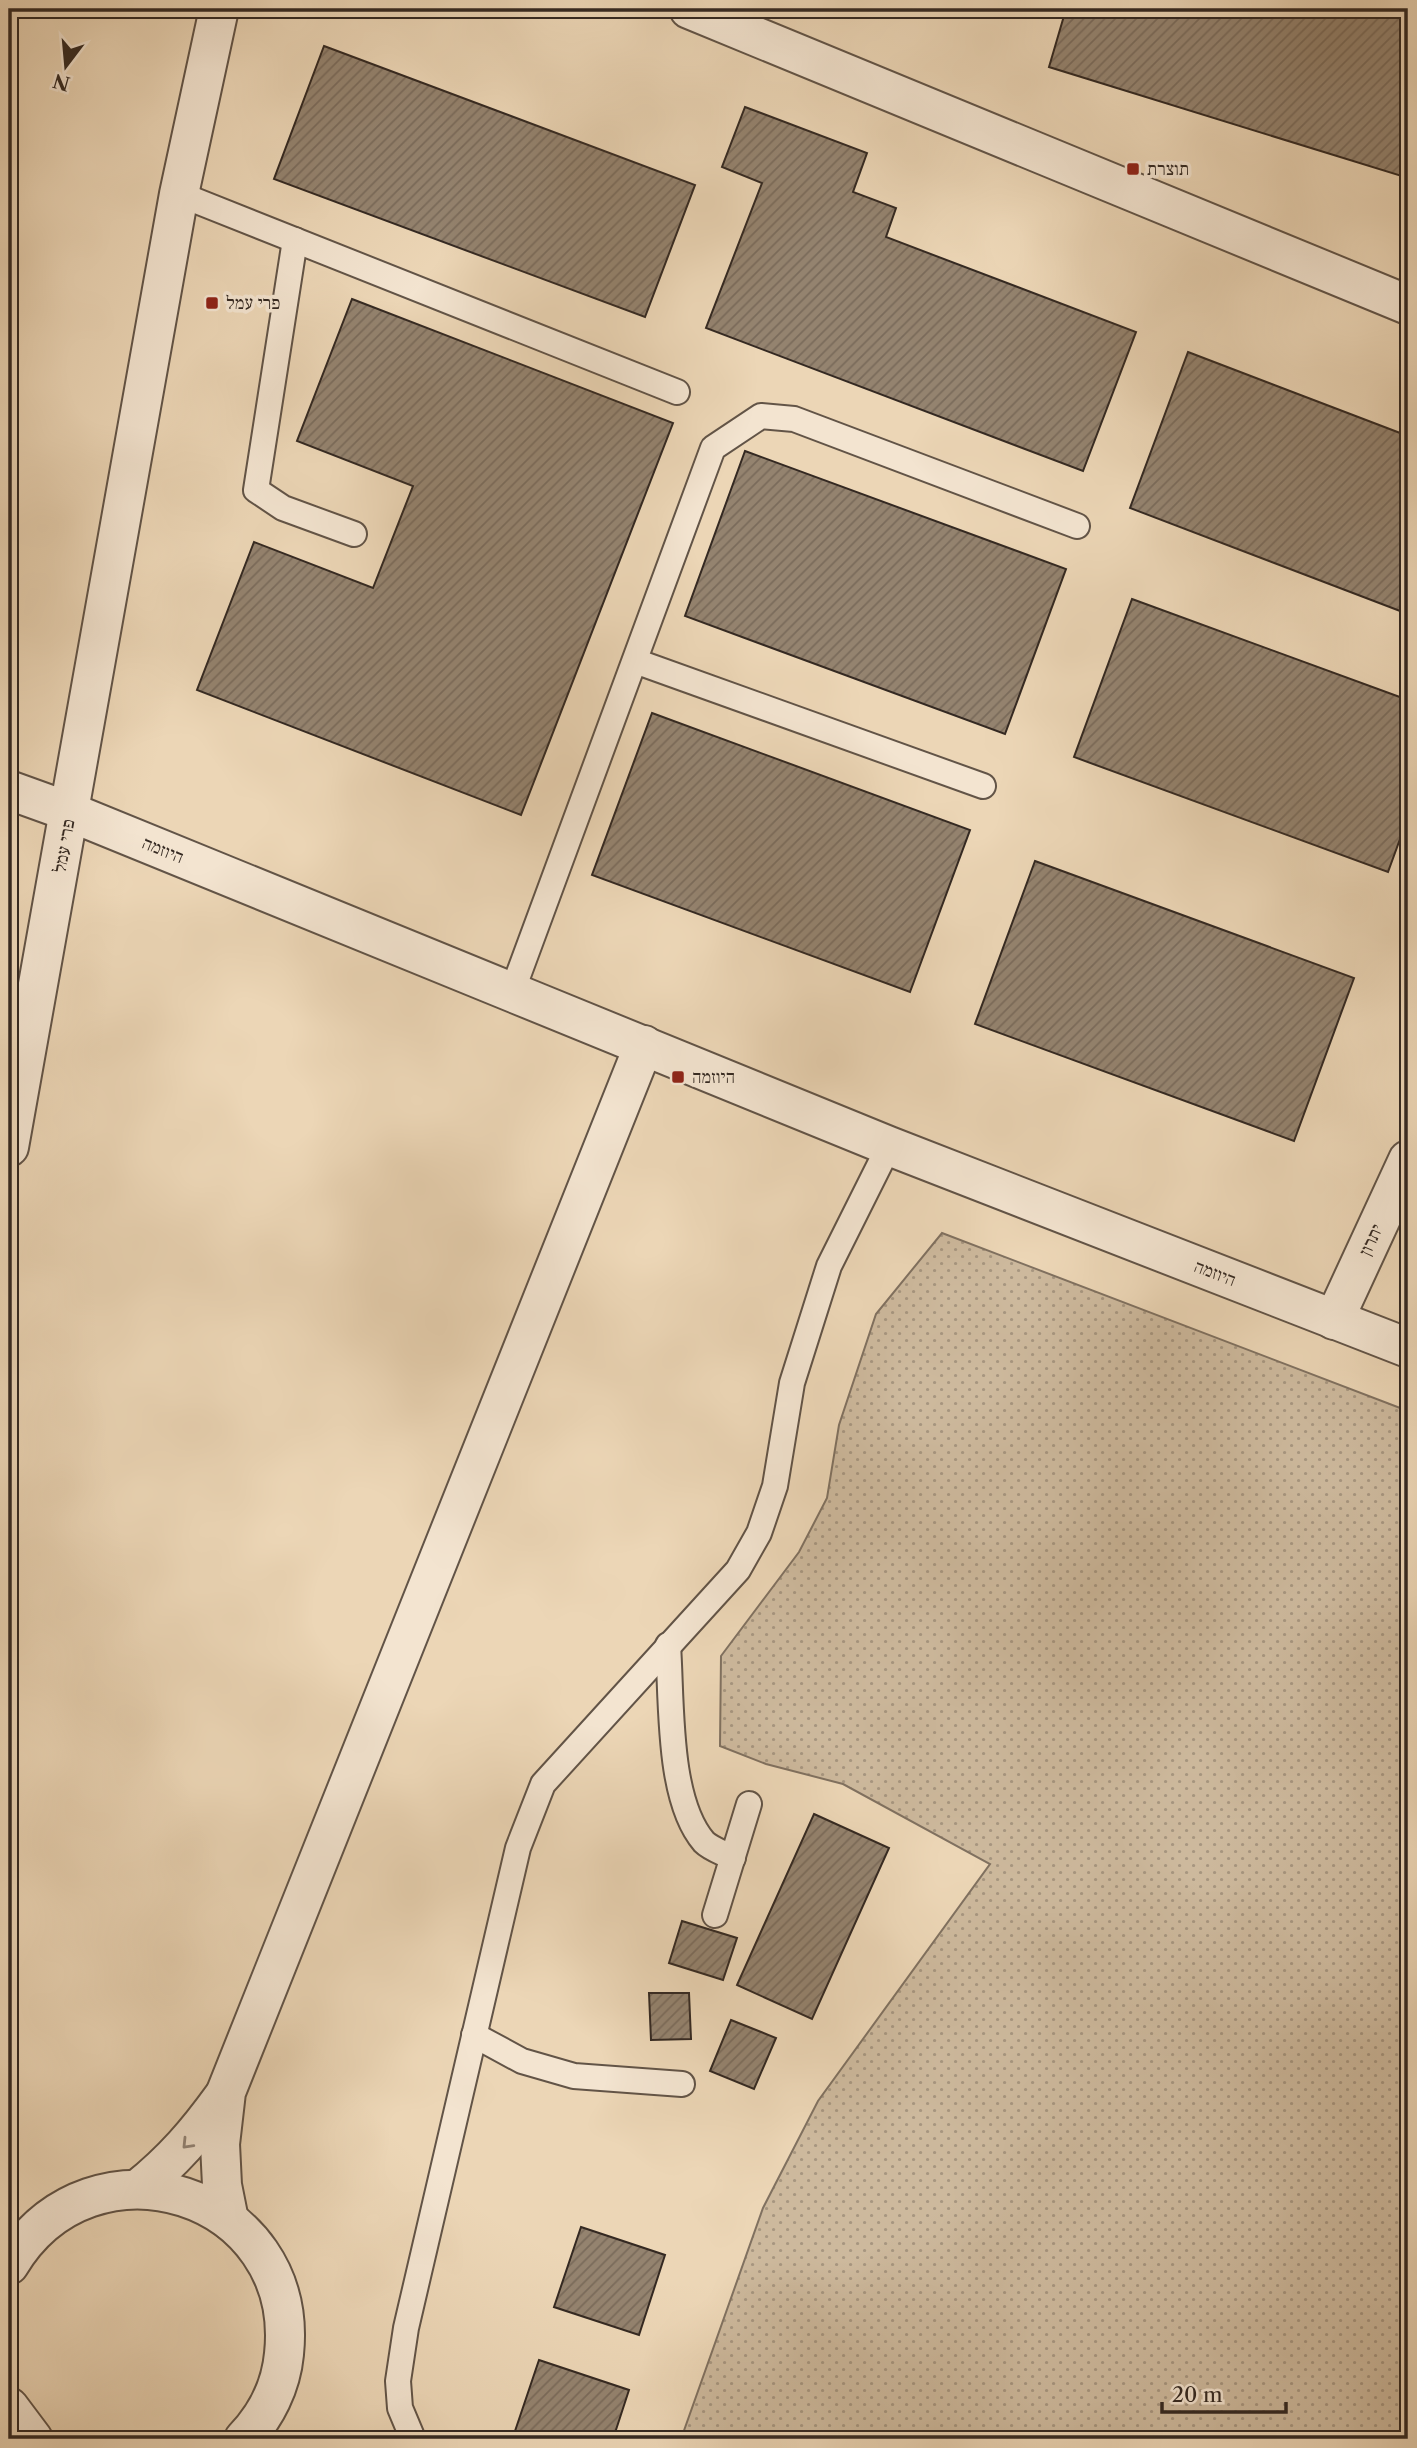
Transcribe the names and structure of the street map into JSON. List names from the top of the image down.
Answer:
{
  "streets": {
    "street": ["פרי עמל", "היוזמה", "יתרון"]
  },
  "crossings": [
    ["פרי עמל", "היוזמה"],
    ["היוזמה", "יתרון"]
  ],
  "places": {
    "transit": ["תוצרת", "פרי עמל", "היוזמה"]
  },
  "scale_bar": "20 m",
  "north": "bottom"
}
